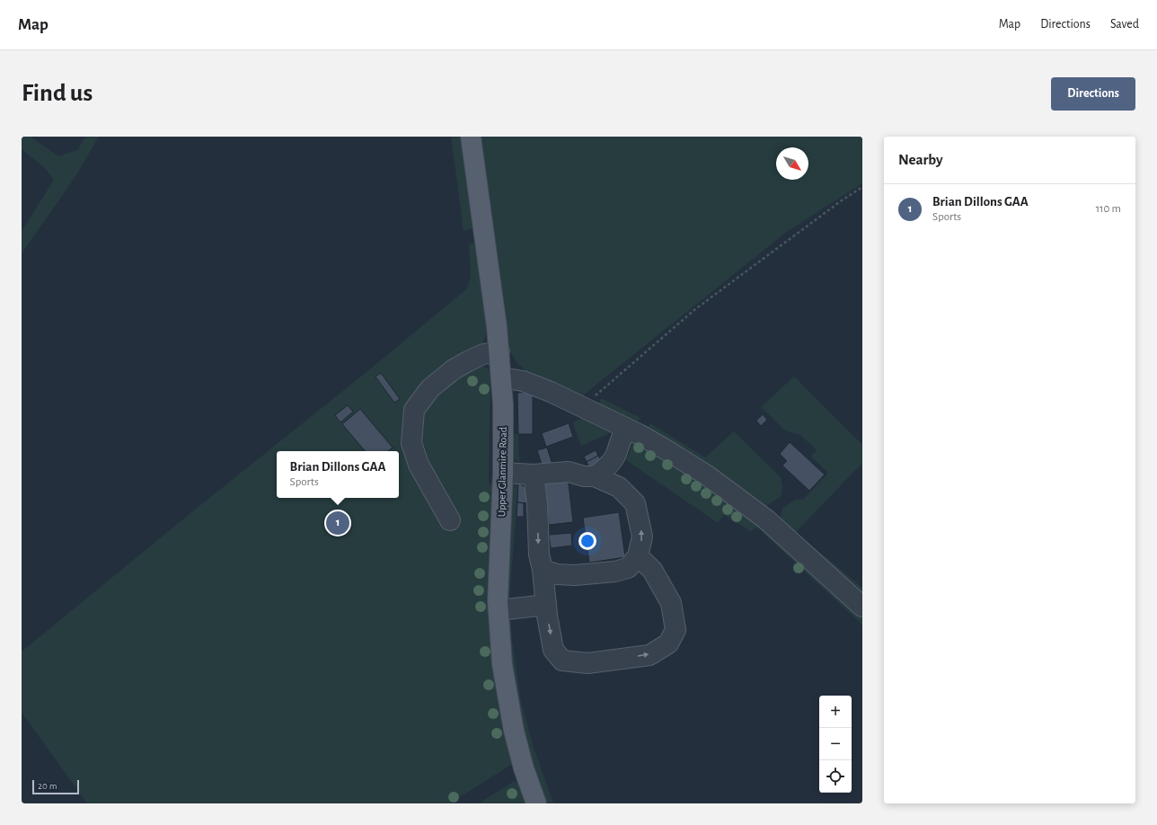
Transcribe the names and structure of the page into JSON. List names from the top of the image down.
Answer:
{
  "streets": {
    "main road": ["Upper Glanmire Road"]
  },
  "scale_bar": "20 m",
  "north": "bottom right",
  "page": {
    "header": "Map",
    "nav": ["Map", "Directions", "Saved"],
    "buttons": "Directions",
    "title": "Find us",
    "heading": "Nearby",
    "list": [
      {
        "mark": "1",
        "name": "Brian Dillons GAA",
        "note": "Sports",
        "value": "110 m"
      }
    ],
    "popup": ["Brian Dillons GAA", "Sports"],
    "pins": "1",
    "map_buttons": ["+", "−"],
    "scale": "20 m"
  }
}
